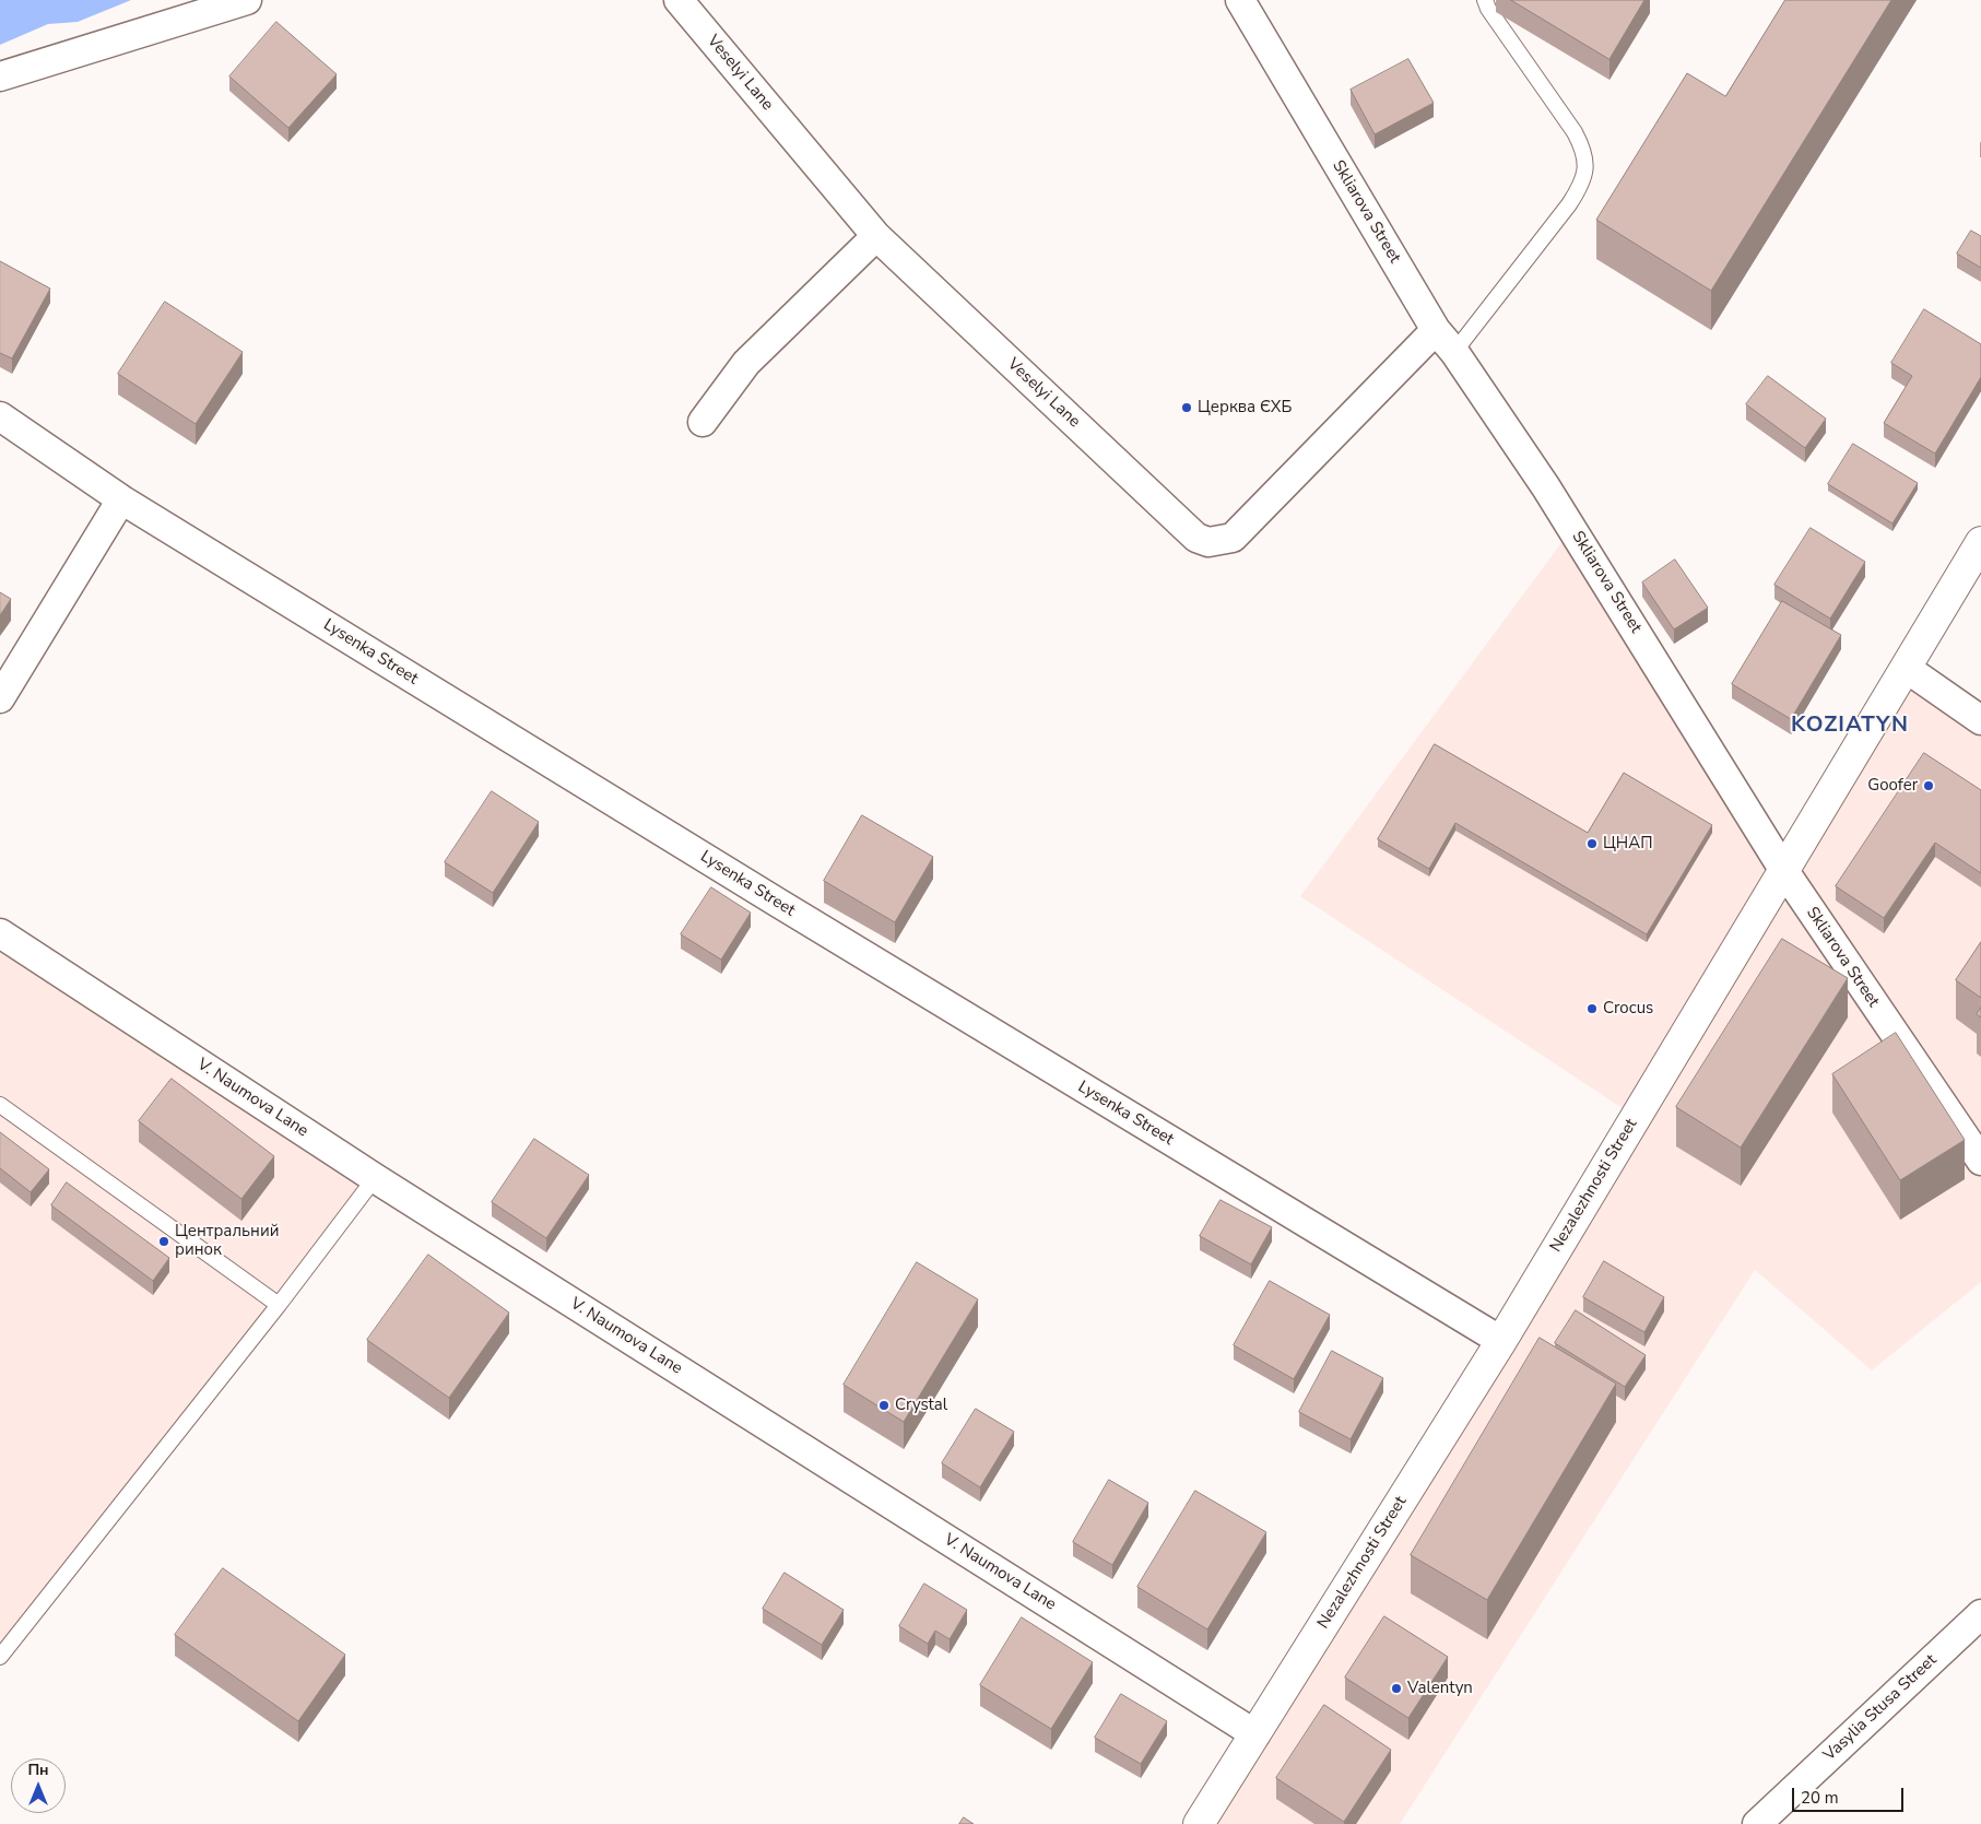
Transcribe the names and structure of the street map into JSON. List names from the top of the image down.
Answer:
{
  "streets": {
    "street": [
      "Veselyi Lane",
      "Skliarova Street",
      "Lysenka Street",
      "V. Naumova Lane",
      "Nezalezhnosti Street",
      "Vasylia Stusa Street"
    ]
  },
  "crossings": [
    ["Veselyi Lane", "Skliarova Street"],
    ["Skliarova Street", "Nezalezhnosti Street"],
    ["Lysenka Street", "Nezalezhnosti Street"],
    ["V. Naumova Lane", "Nezalezhnosti Street"]
  ],
  "districts": ["KOZIATYN"],
  "places": [
    "Церква ЄХБ",
    "Goofer",
    "ЦНАП",
    "Crocus",
    "Центральний ринок",
    "Crystal",
    "Valentyn"
  ],
  "scale_bar": "20 m",
  "north": "top"
}
